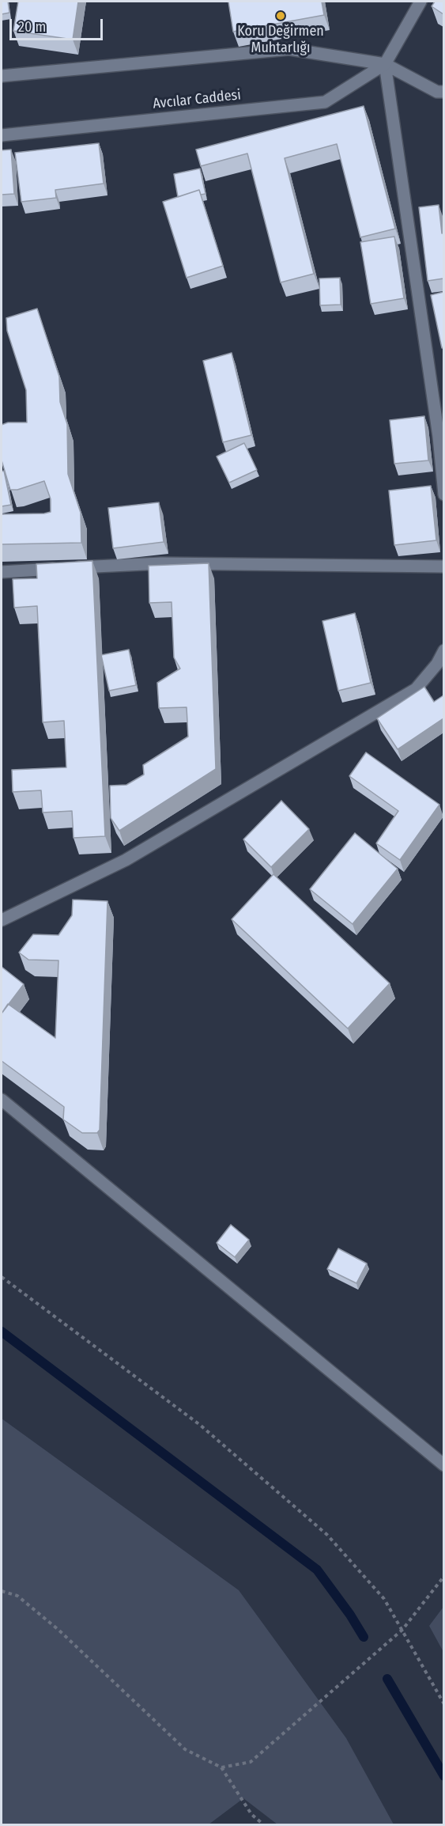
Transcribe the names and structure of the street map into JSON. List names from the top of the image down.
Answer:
{
  "streets": {
    "street": ["Avcılar Caddesi"]
  },
  "places": ["Koru Değirmen Muhtarlığı"],
  "scale_bar": "20 m"
}
